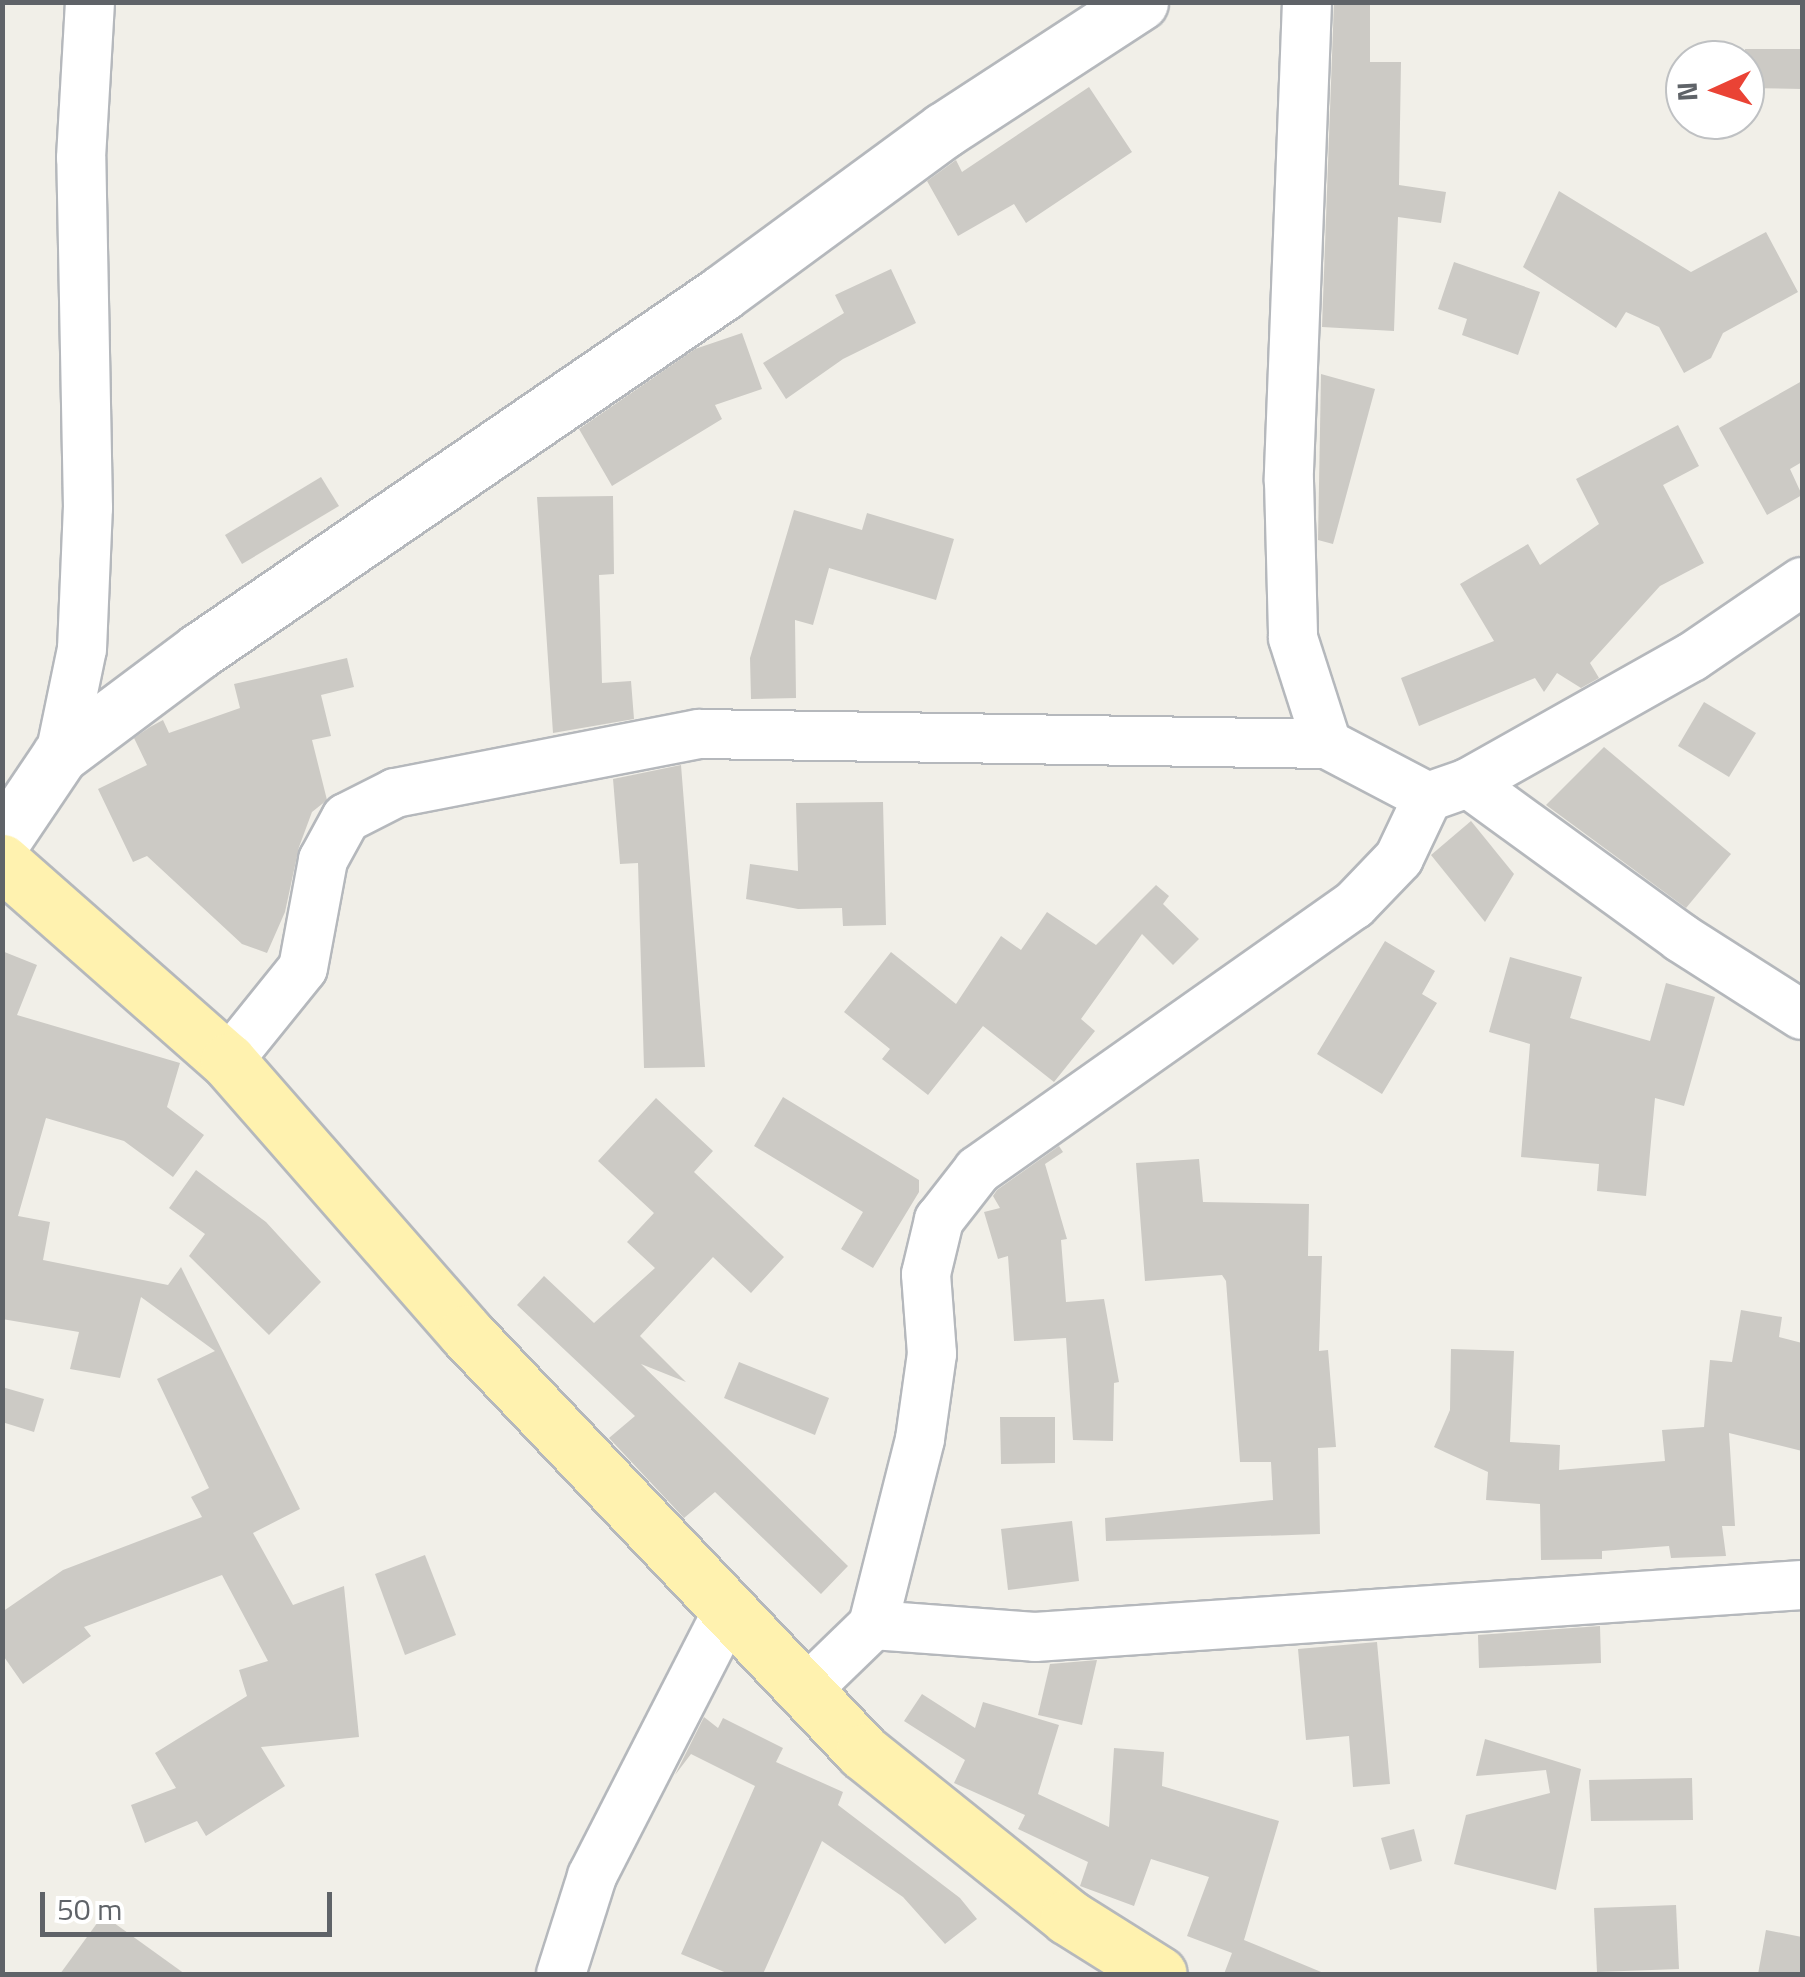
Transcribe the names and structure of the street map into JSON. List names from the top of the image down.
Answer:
{
  "scale_bar": "50 m",
  "north": "left"
}
